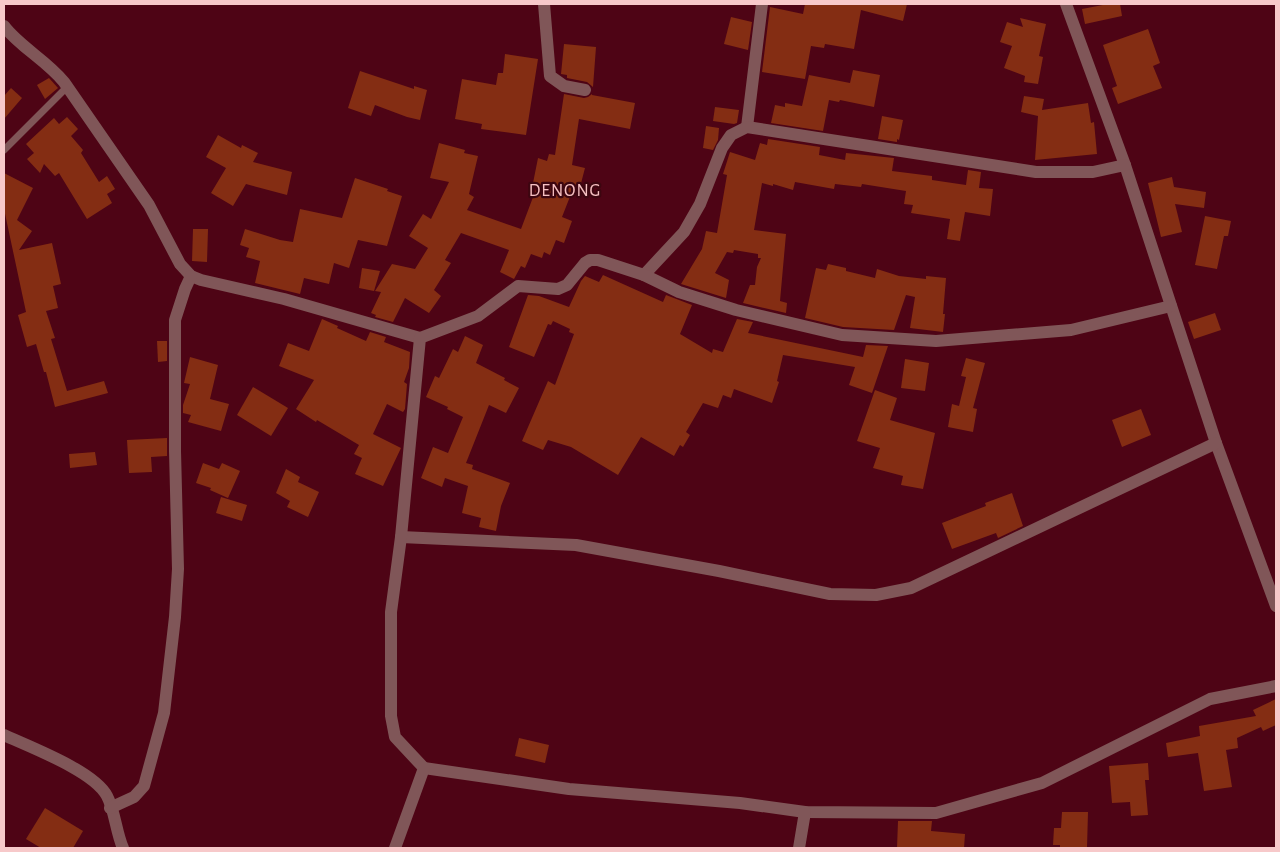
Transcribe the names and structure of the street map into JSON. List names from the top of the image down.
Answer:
{
  "districts": ["DENONG"]
}
